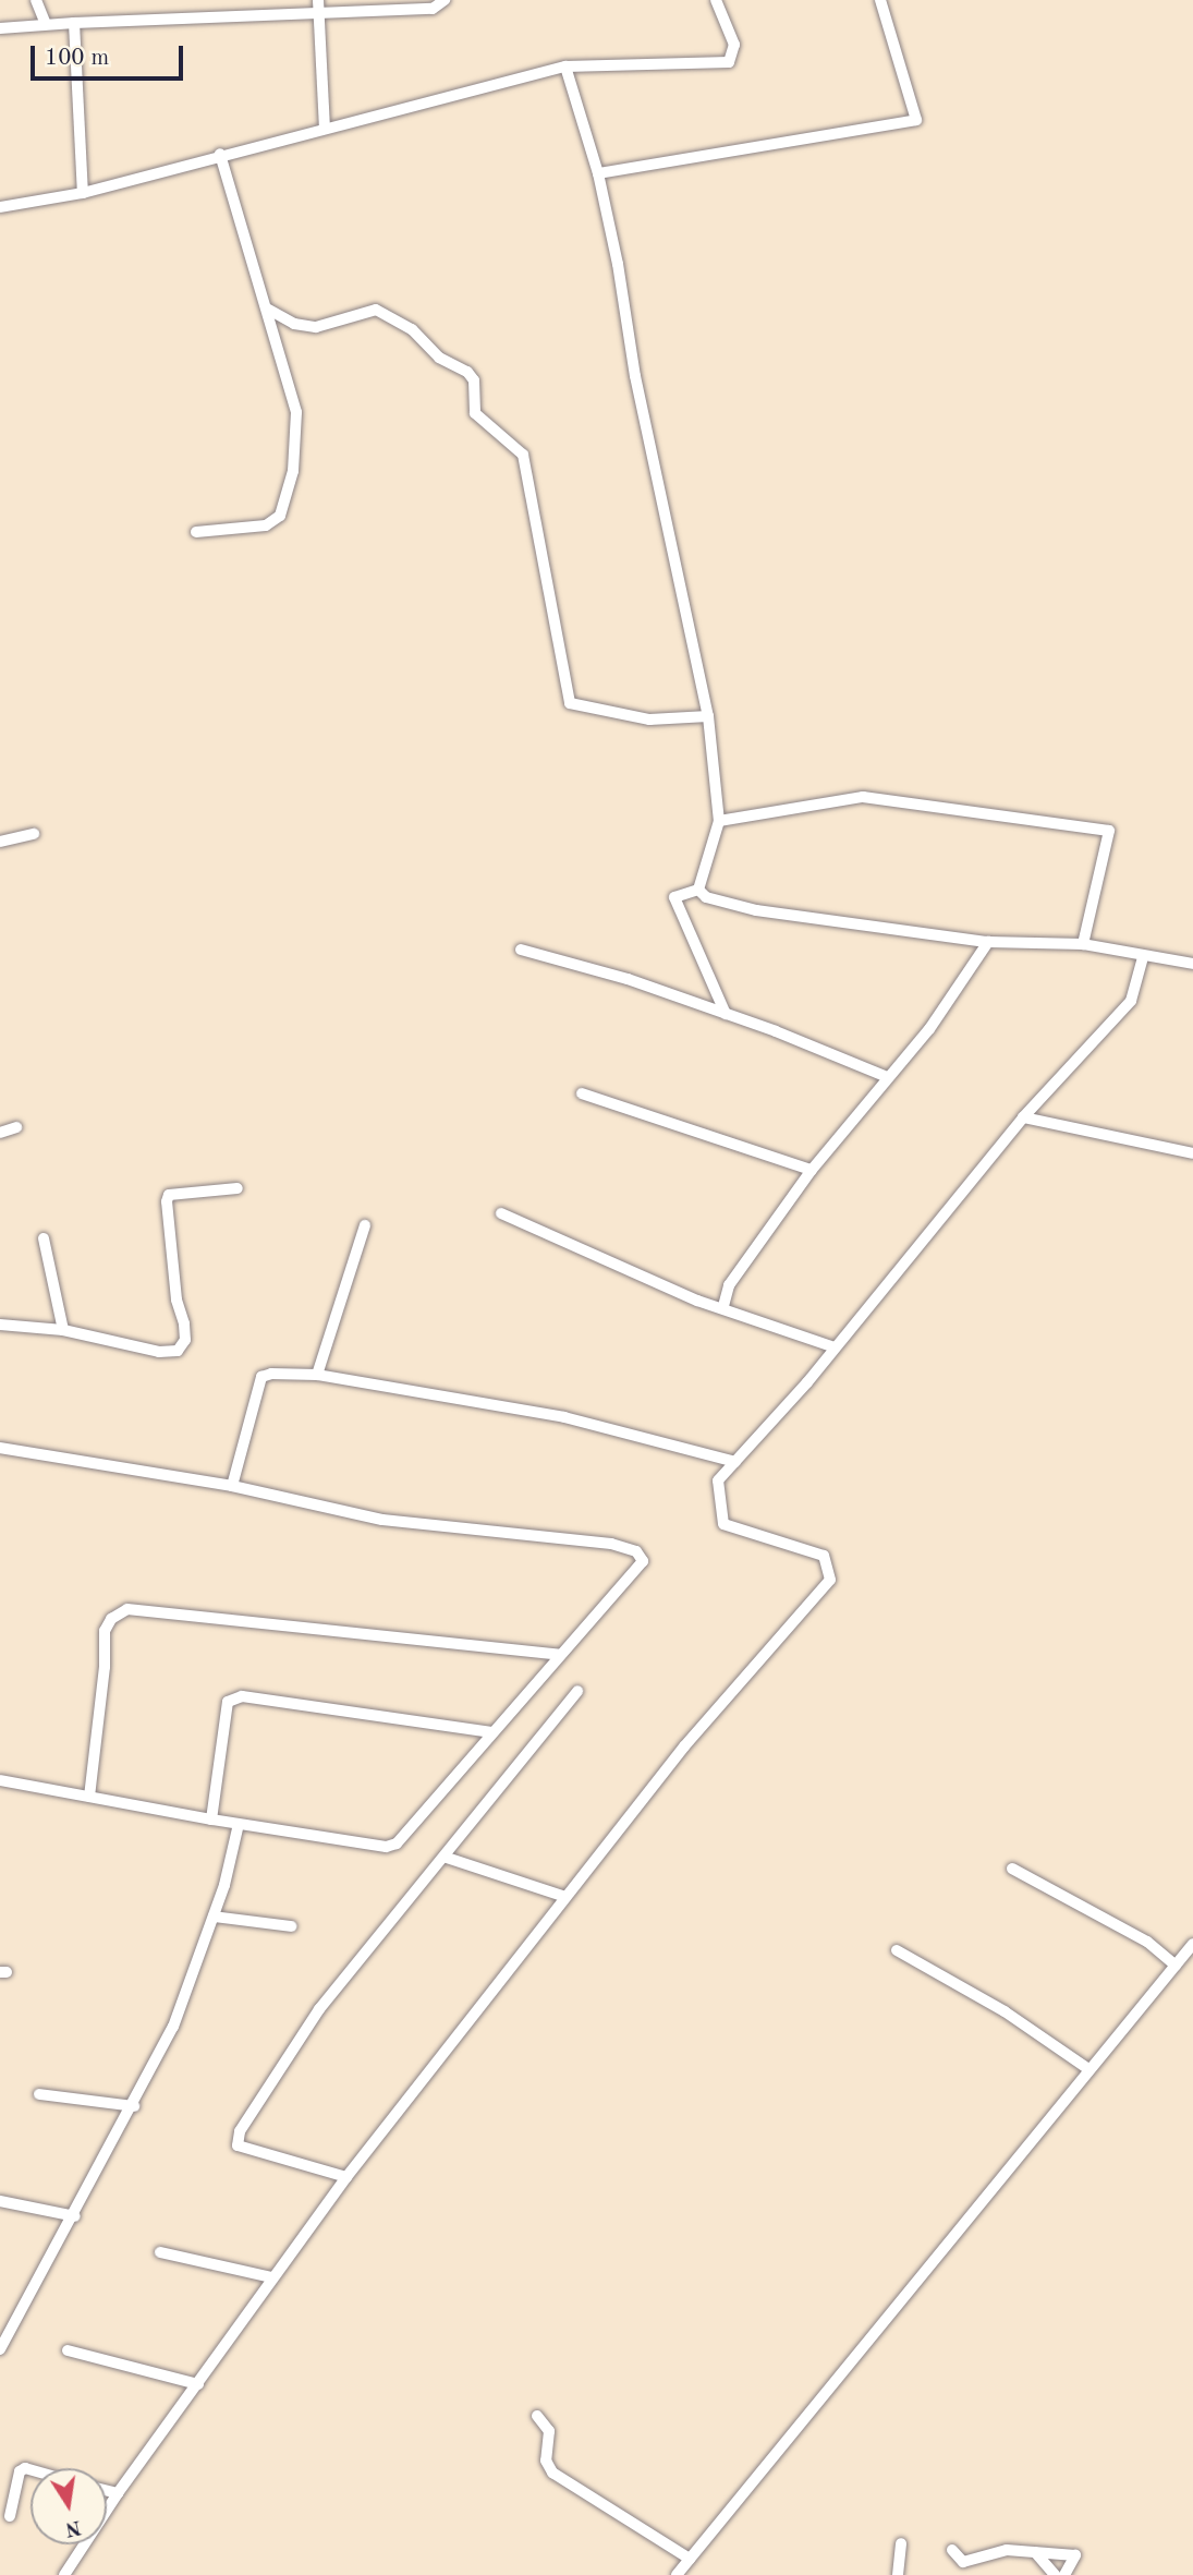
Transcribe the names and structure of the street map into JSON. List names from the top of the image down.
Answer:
{
  "scale_bar": "100 m",
  "north": "bottom"
}
